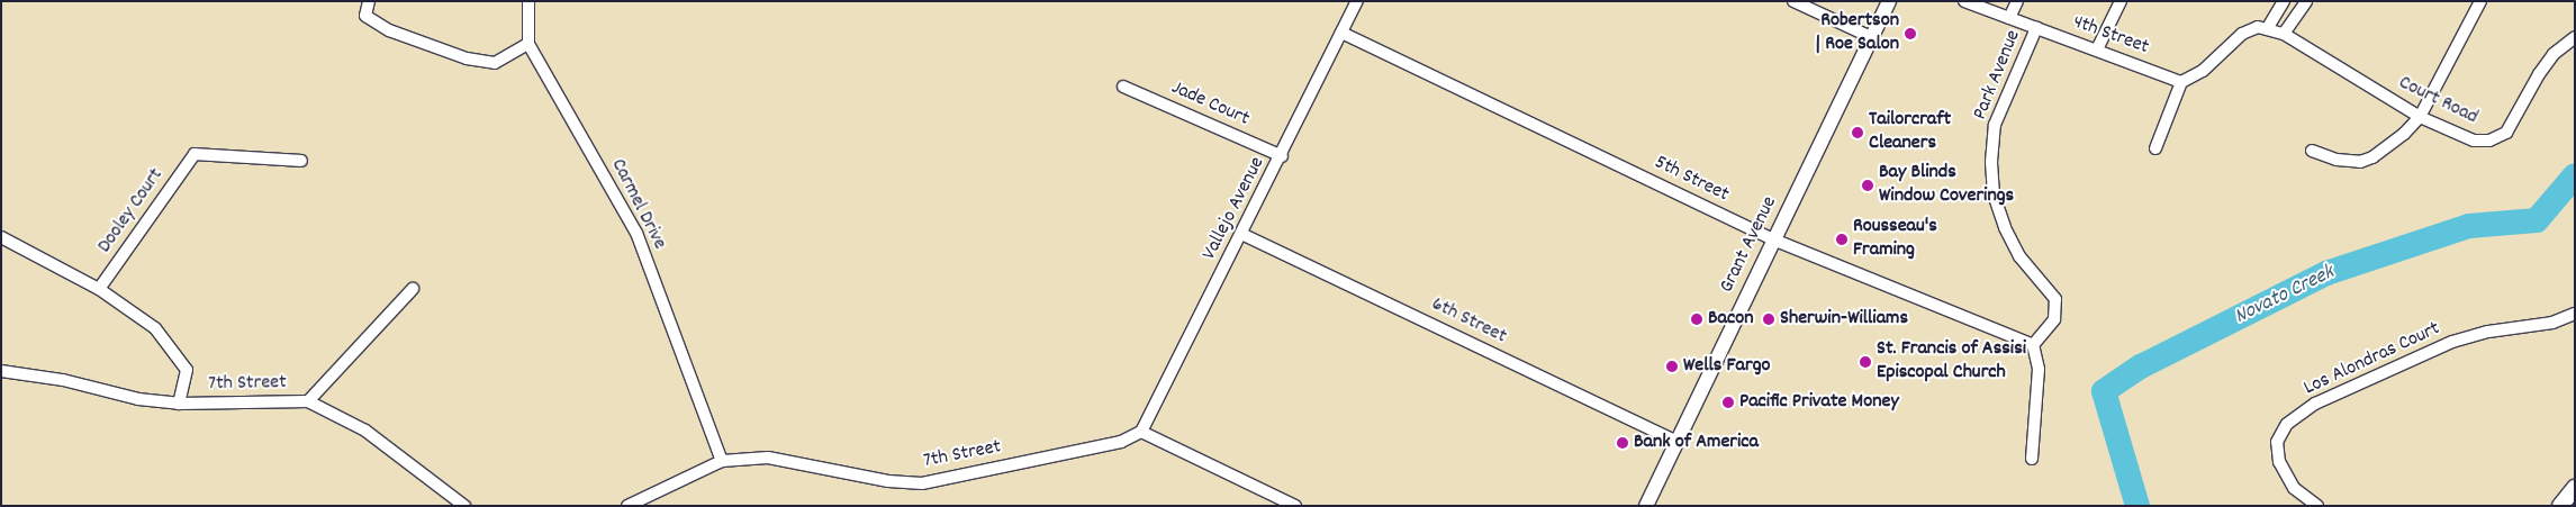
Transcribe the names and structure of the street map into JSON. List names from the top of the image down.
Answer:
{
  "streets": {
    "street": [
      "4th Street",
      "Park Avenue",
      "Court Road",
      "Jade Court",
      "5th Street",
      "Carmel Drive",
      "Vallejo Avenue",
      "Dooley Court",
      "Grant Avenue",
      "6th Street",
      "Los Alondras Court",
      "7th Street"
    ]
  },
  "crossings": [
    ["4th Street", "Park Avenue"],
    ["Park Avenue", "5th Street"],
    ["Jade Court", "Vallejo Avenue"],
    ["5th Street", "Vallejo Avenue"],
    ["5th Street", "Grant Avenue"],
    ["Carmel Drive", "7th Street"],
    ["Vallejo Avenue", "6th Street"],
    ["Vallejo Avenue", "7th Street"],
    ["Grant Avenue", "6th Street"]
  ],
  "water": ["Novato Creek"],
  "places": [
    "Robertson | Roe Salon",
    "Tailorcraft Cleaners",
    "Bay Blinds Window Coverings",
    "Rousseau's Framing",
    "Bacon",
    "Sherwin-Williams",
    "St. Francis of Assisi Episcopal Church",
    "Wells Fargo",
    "Pacific Private Money",
    "Bank of America"
  ]
}
